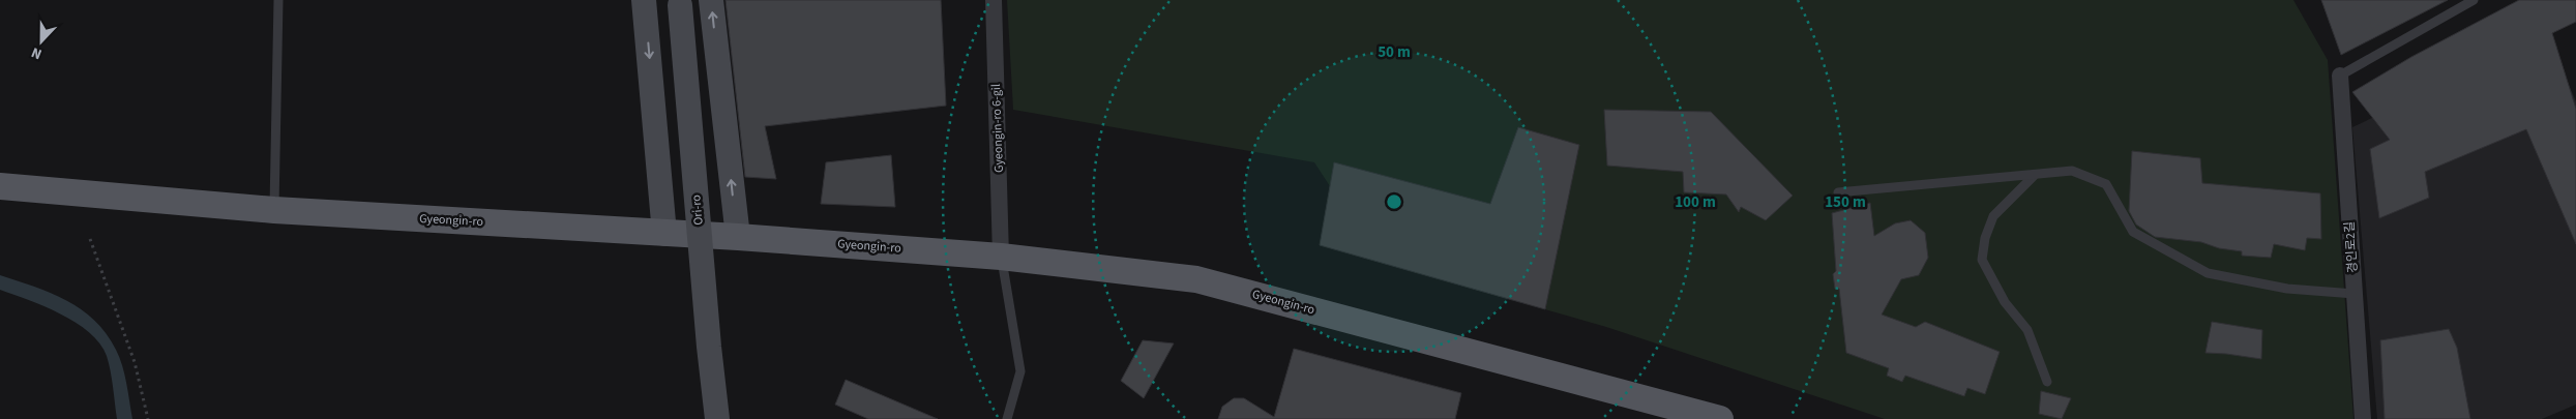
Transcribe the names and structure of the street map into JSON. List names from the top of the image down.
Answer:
{
  "streets": {
    "main road": ["Ori-ro", "Gyeongin-ro"],
    "street": ["Gyeongin-ro 6-gil", "경인로2길"]
  },
  "crossings": [
    ["Gyeongin-ro 6-gil", "Gyeongin-ro"]
  ],
  "north": "bottom",
  "rings": ["50 m", "100 m", "150 m"]
}
